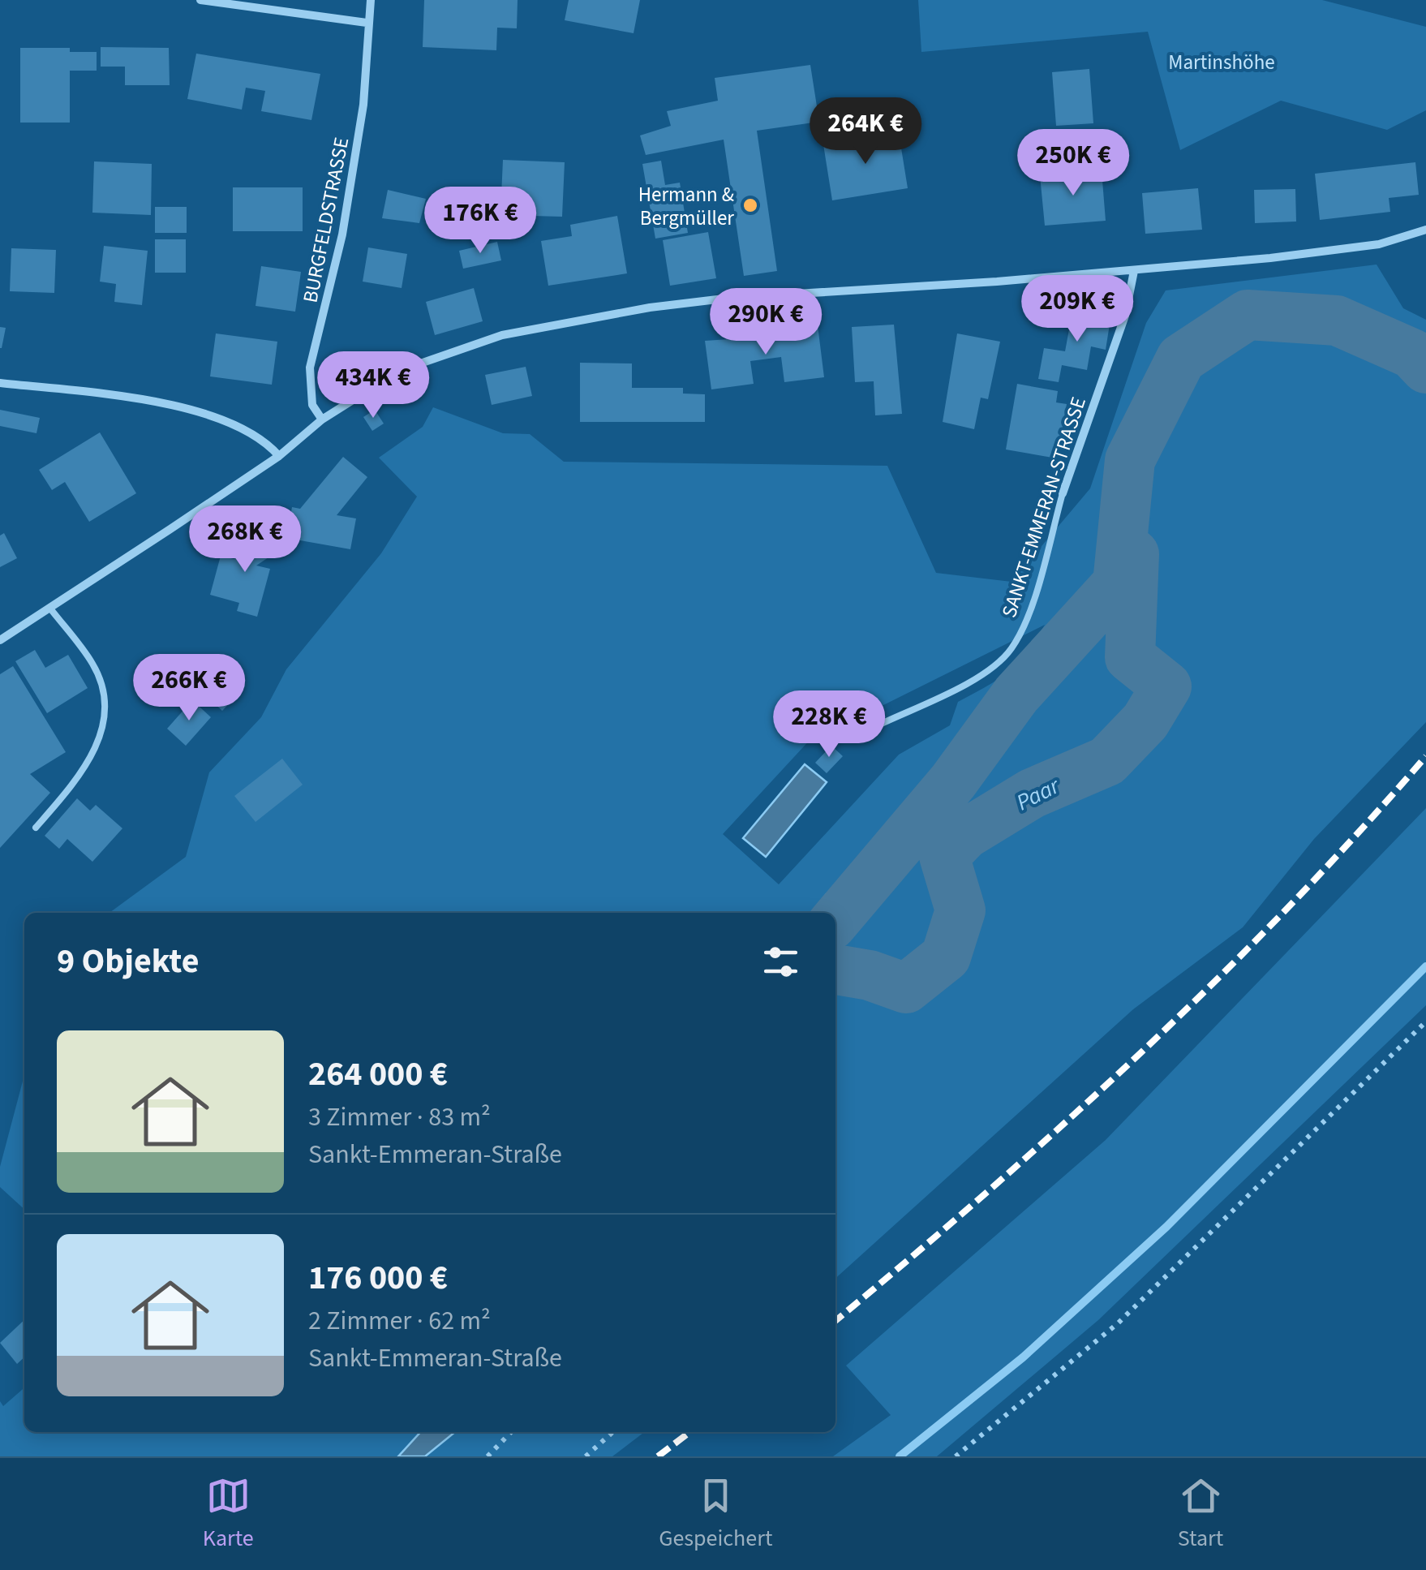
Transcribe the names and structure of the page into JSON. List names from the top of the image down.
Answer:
{
  "streets": {
    "street": ["BURGFELDSTRASSE", "SANKT-EMMERAN-STRASSE"]
  },
  "water": ["Paar"],
  "parks": ["Martinshöhe"],
  "places": ["Hermann & Bergmüller"],
  "page": {
    "price": [
      "264K €",
      "250K €",
      "176K €",
      "209K €",
      "290K €",
      "434K €",
      "268K €",
      "266K €",
      "228K €"
    ],
    "heading": "9 Objekte",
    "list": [
      {
        "name": "264 000 €",
        "note": "3 Zimmer · 83 m² · Sankt-Emmeran-Straße"
      },
      {
        "name": "176 000 €",
        "note": "2 Zimmer · 62 m² · Sankt-Emmeran-Straße"
      }
    ],
    "tabs": ["Karte", "Gespeichert", "Start"]
  }
}
